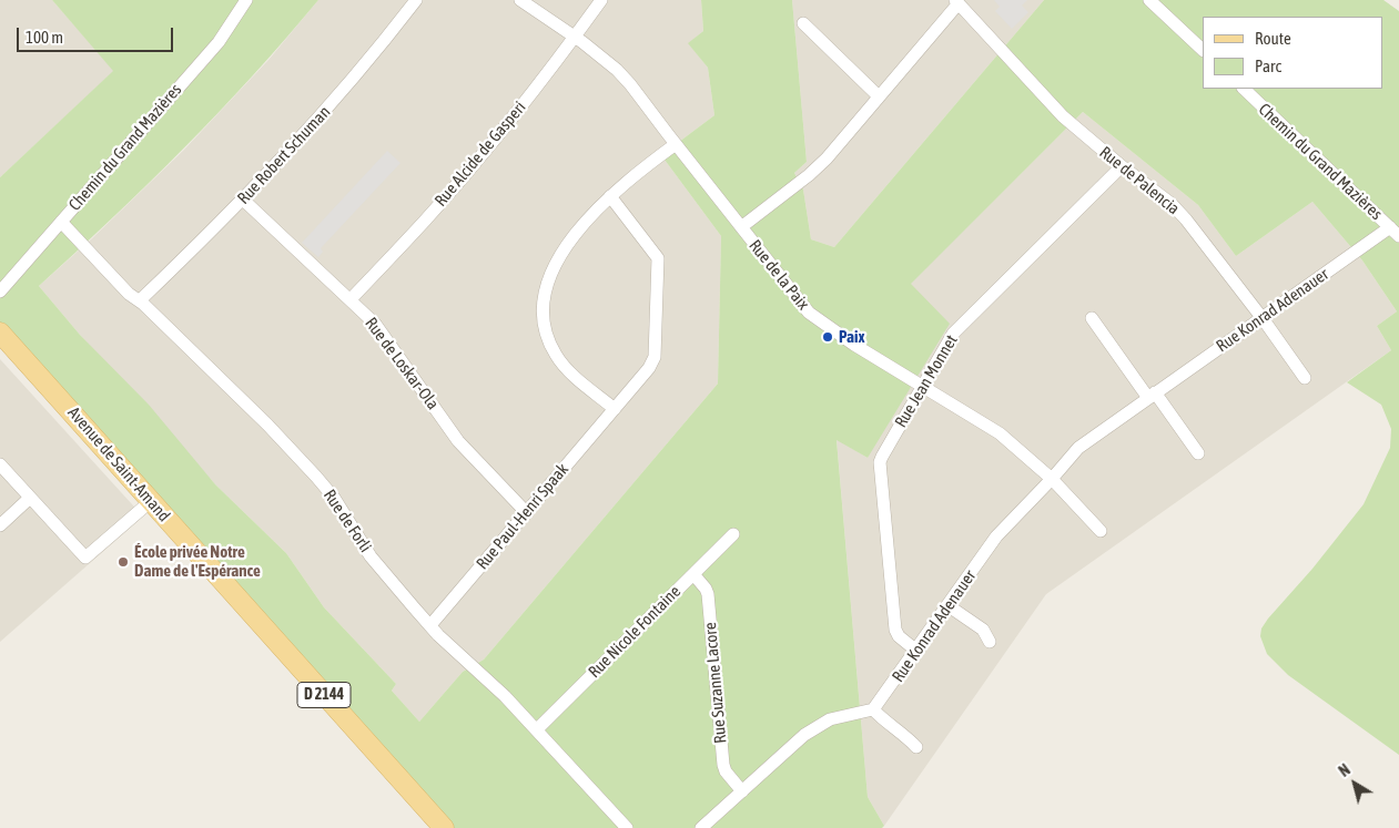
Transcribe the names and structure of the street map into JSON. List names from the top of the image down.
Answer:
{
  "streets": {
    "main road": ["Avenue de Saint-Amand", "D 2144"],
    "street": [
      "Chemin du Grand Mazières",
      "Rue Alcide de Gasperi",
      "Rue Robert Schuman",
      "Rue de Palencia",
      "Rue de la Paix",
      "Rue Konrad Adenauer",
      "Rue de Loskar-Ola",
      "Rue Jean Monnet",
      "Rue Paul-Henri Spaak",
      "Rue de Forli",
      "Rue Nicole Fontaine",
      "Rue Suzanne Lacore"
    ]
  },
  "crossings": [
    ["Chemin du Grand Mazières", "Rue Konrad Adenauer"],
    ["Chemin du Grand Mazières", "Rue de Forli"],
    ["Rue Alcide de Gasperi", "Rue de la Paix"],
    ["Rue Alcide de Gasperi", "Rue de Loskar-Ola"],
    ["Rue Robert Schuman", "Rue de Loskar-Ola"],
    ["Rue Robert Schuman", "Rue de Forli"],
    ["Rue de Palencia", "Rue Konrad Adenauer"],
    ["Rue de Palencia", "Rue Jean Monnet"],
    ["Rue de la Paix", "Rue Konrad Adenauer"],
    ["Rue de la Paix", "Rue Jean Monnet"],
    ["Rue Konrad Adenauer", "Rue Jean Monnet"],
    ["Rue de Loskar-Ola", "Rue Paul-Henri Spaak"],
    ["Rue Paul-Henri Spaak", "Rue de Forli"],
    ["Rue de Forli", "Rue Nicole Fontaine"],
    ["Rue Nicole Fontaine", "Rue Suzanne Lacore"]
  ],
  "places": ["Paix", "École privée Notre Dame de l'Espérance"],
  "legend": ["Route", "Parc"],
  "scale_bar": "100 m",
  "north": "top left"
}
